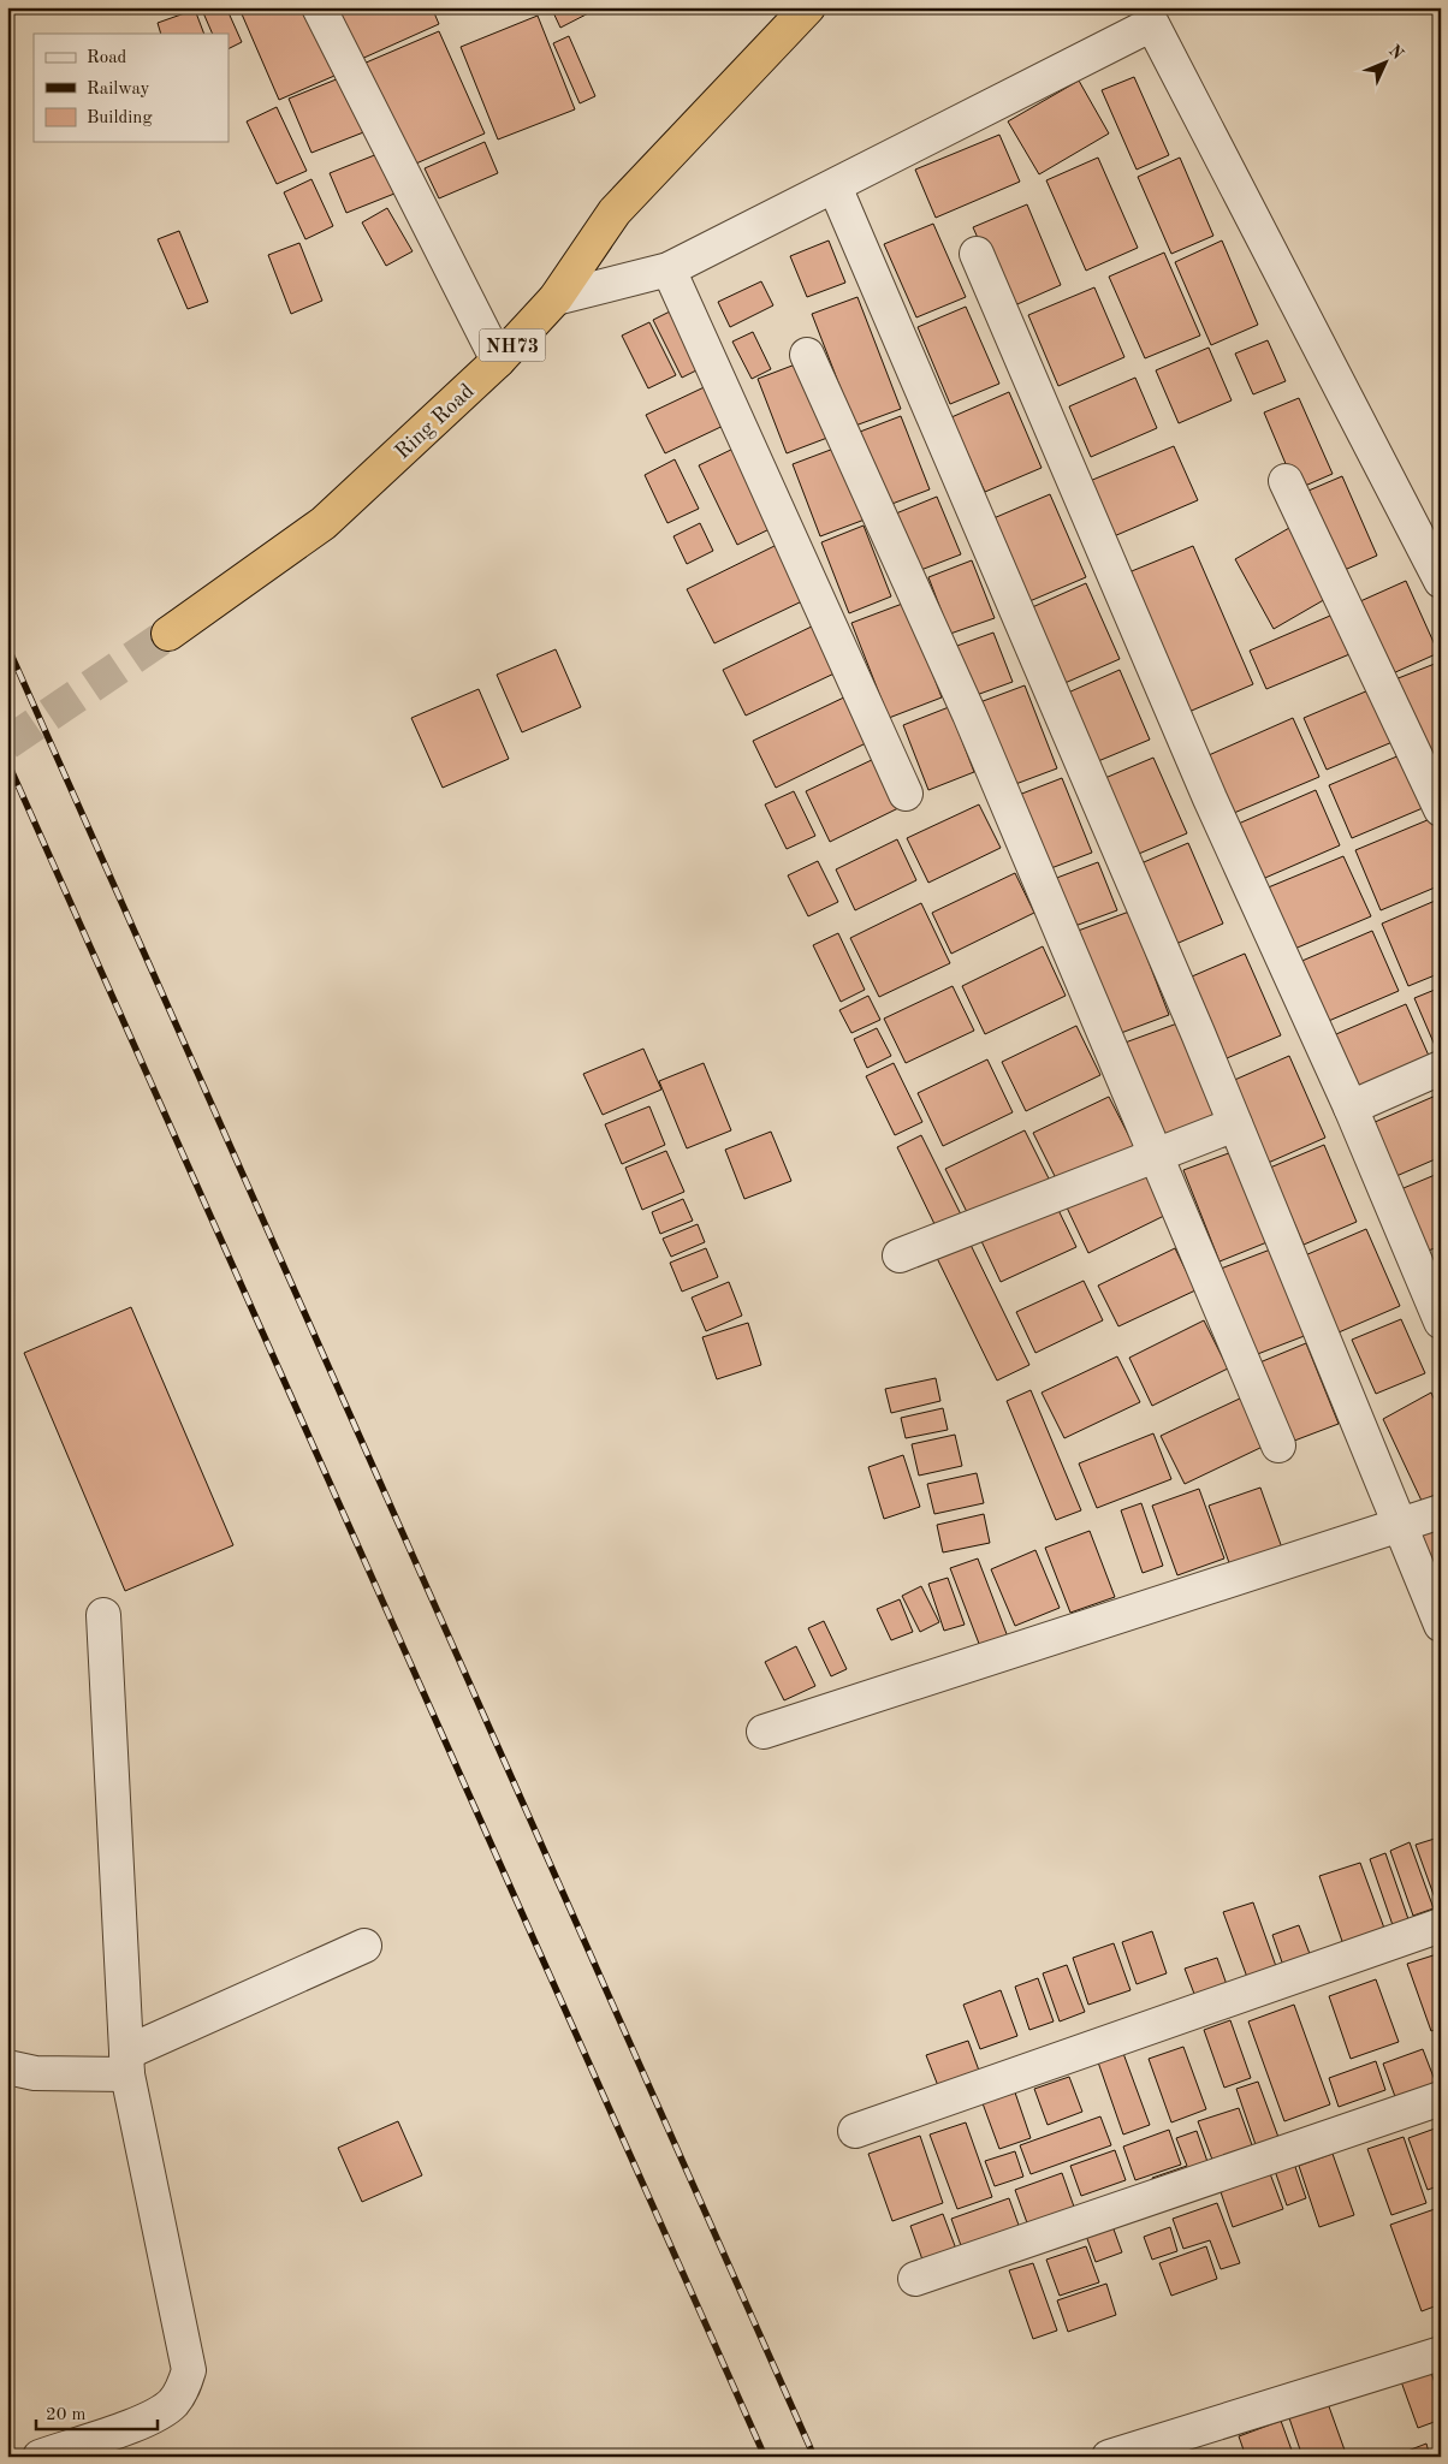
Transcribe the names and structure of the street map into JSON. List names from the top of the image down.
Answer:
{
  "streets": {
    "highway": ["NH73", "Ring Road"]
  },
  "legend": ["Road", "Railway", "Building"],
  "scale_bar": "20 m",
  "north": "top right"
}
